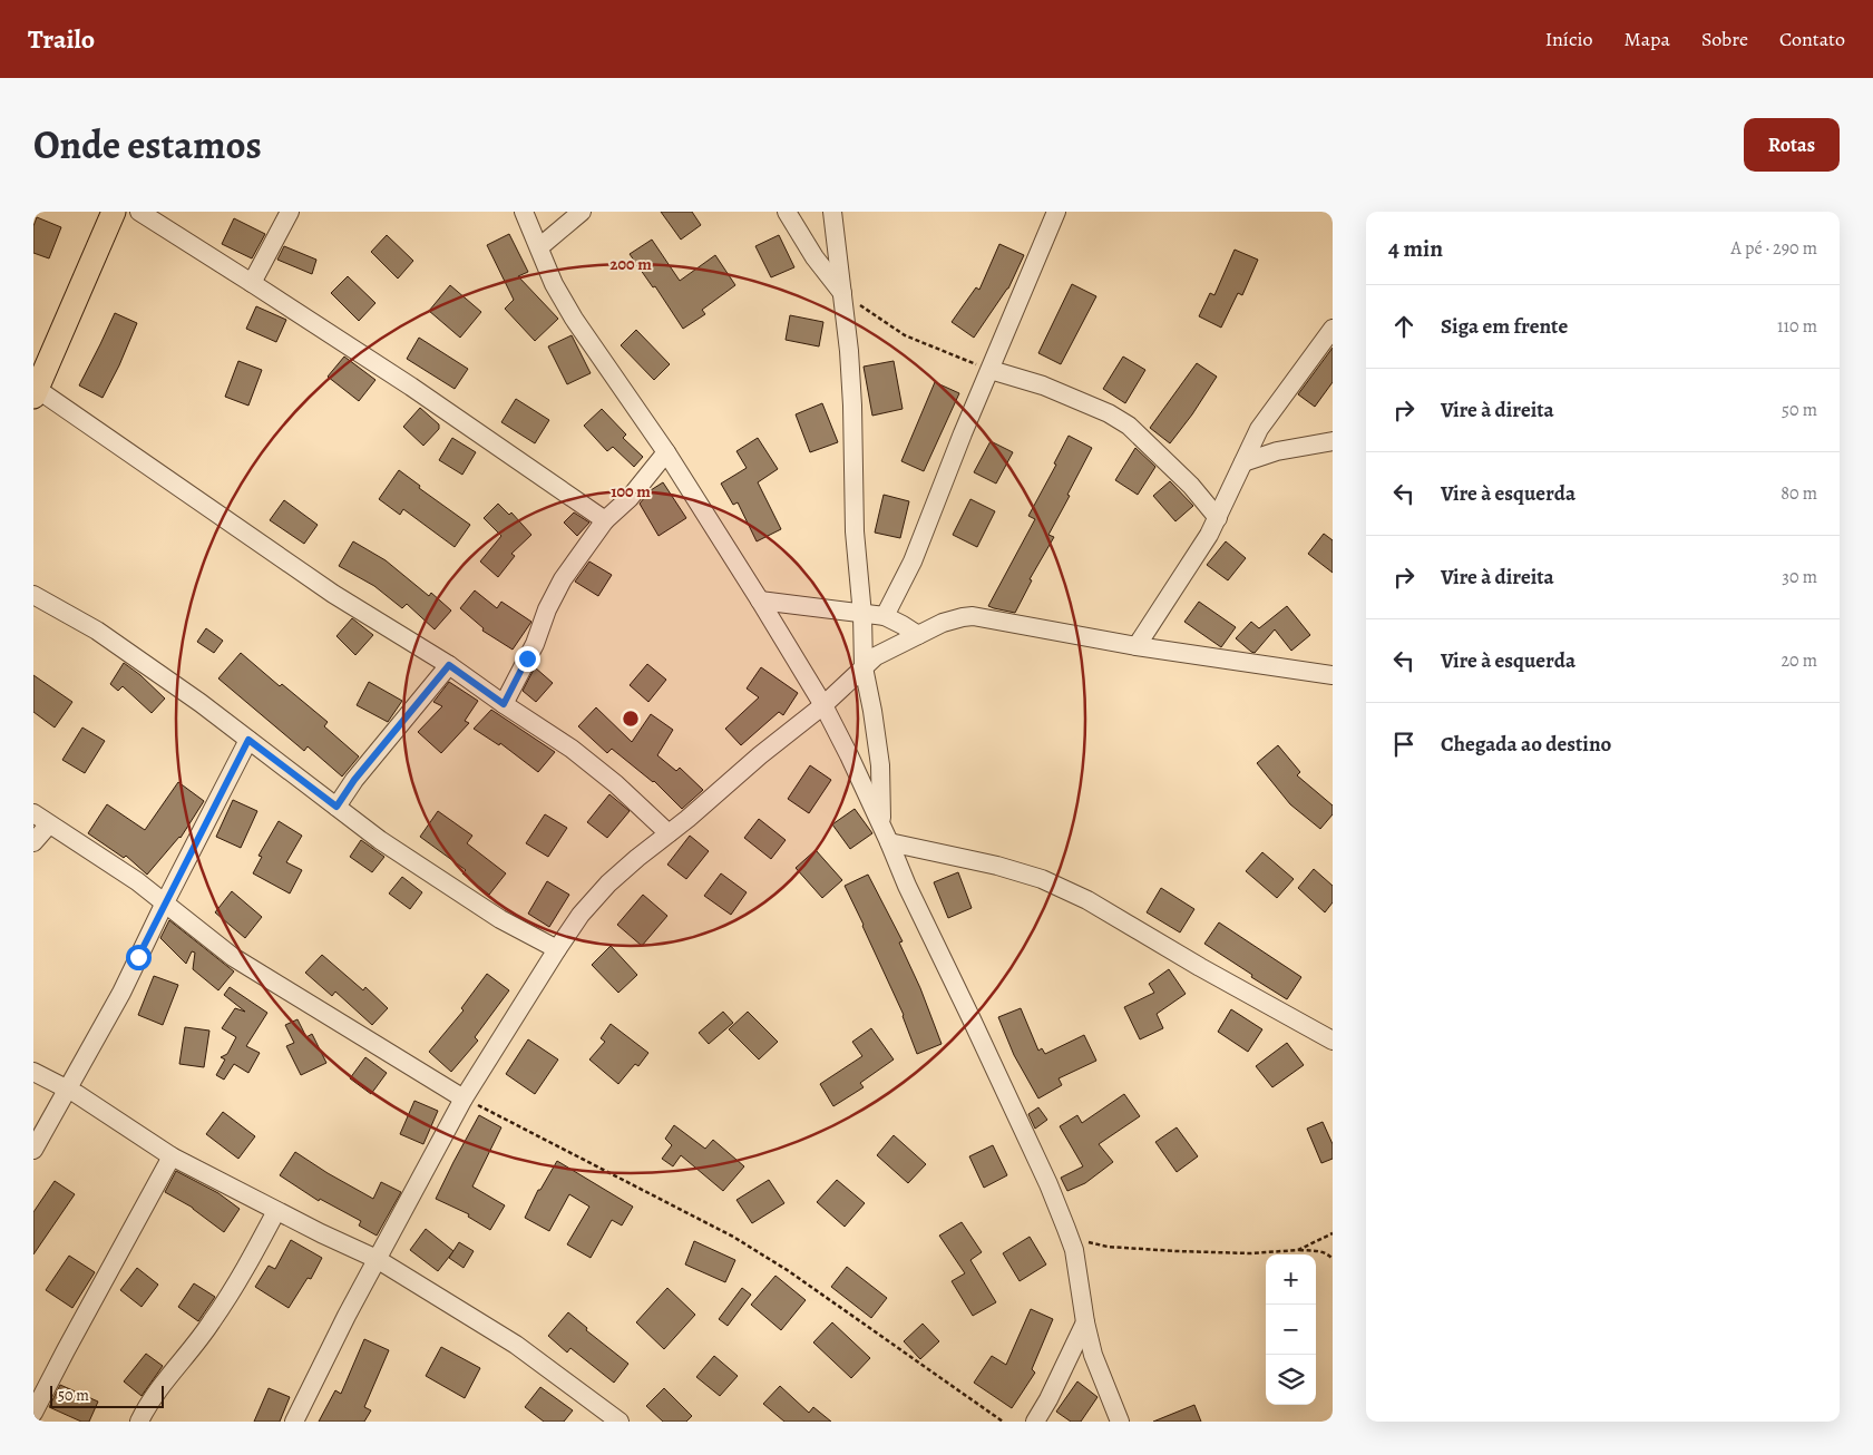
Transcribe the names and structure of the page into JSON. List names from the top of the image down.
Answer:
{
  "scale_bar": "50 m",
  "page": {
    "header": "Trailo",
    "nav": [
      "Início",
      "Mapa",
      "Sobre",
      "Contato"
    ],
    "title": "Onde estamos",
    "buttons": "Rotas",
    "heading": ["4 min", "A pé · 290 m"],
    "list": [
      ["Siga em frente", "110 m"],
      ["Vire à direita", "50 m"],
      ["Vire à esquerda", "80 m"],
      ["Vire à direita", "30 m"],
      ["Vire à esquerda", "20 m"],
      "Chegada ao destino"
    ],
    "map_buttons": ["+", "−"],
    "scale": "50 m"
  },
  "rings": ["200 m", "100 m"]
}
